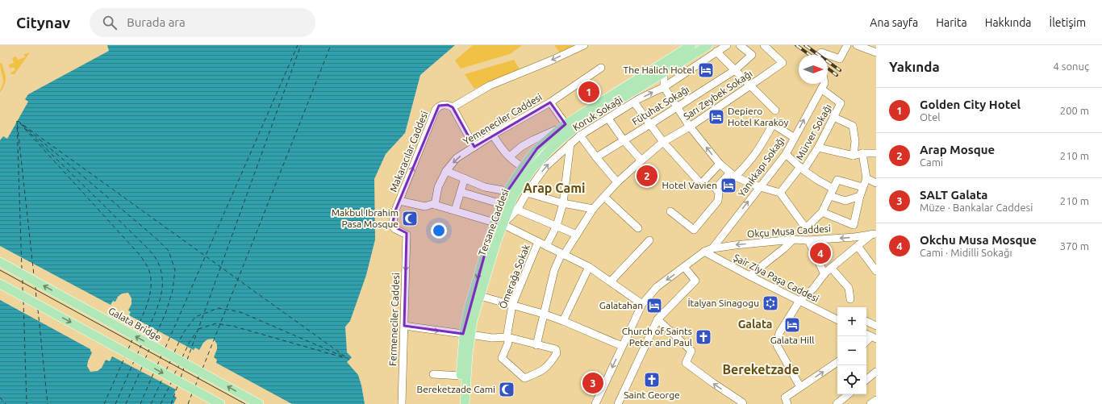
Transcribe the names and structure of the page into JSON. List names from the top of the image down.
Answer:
{
  "streets": {
    "main road": ["Tersane Caddesi", "Galata Bridge"],
    "street": [
      "Sarı Zeybek Sokağı",
      "Fütuhat Sokağı",
      "Koruk Sokaği",
      "Yemeneciler Caddesi",
      "Mürver Sokağı",
      "Makaracılar Caddesi",
      "Yanıkkapı Sokağı",
      "Okçu Musa Caddesi",
      "Ömerağa Sokak",
      "Şair Ziya Paşa Caddesi",
      "Fermeneciler Caddesi"
    ]
  },
  "crossings": [
    ["Koruk Sokaği", "Tersane Caddesi"],
    ["Mürver Sokağı", "Yanıkkapı Sokağı"],
    ["Makaracılar Caddesi", "Fermeneciler Caddesi"],
    ["Yanıkkapı Sokağı", "Okçu Musa Caddesi"],
    ["Okçu Musa Caddesi", "Şair Ziya Paşa Caddesi"]
  ],
  "one_way": ["Makaracılar Caddesi", "Fermeneciler Caddesi"],
  "districts": ["Arap Cami", "Galata", "Bereketzade"],
  "places": {
    "hotel": [
      "The Halich Hotel",
      "Depiero Hotel Karaköy",
      "Hotel Vavien",
      "Galatahan",
      "Galata Hill"
    ],
    "mosque": ["Makbul Ibrahim Pasa Mosque", "Bereketzade Cami"],
    "synagogue": ["İtalyan Sinagogu"],
    "church": ["Church of Saints Peter and Paul", "Saint George"]
  },
  "north": "right",
  "page": {
    "header": "Citynav",
    "search": "Burada ara",
    "nav": [
      "Ana sayfa",
      "Harita",
      "Hakkında",
      "İletişim"
    ],
    "heading": ["Yakında", "4 sonuç"],
    "pins": [
      "1",
      "2",
      "4",
      "3"
    ],
    "list": [
      {
        "mark": "1",
        "name": "Golden City Hotel",
        "note": "Otel",
        "value": "200 m"
      },
      {
        "mark": "2",
        "name": "Arap Mosque",
        "note": "Cami",
        "value": "210 m"
      },
      {
        "mark": "3",
        "name": "SALT Galata",
        "note": "Müze · Bankalar Caddesi",
        "value": "210 m"
      },
      {
        "mark": "4",
        "name": "Okchu Musa Mosque",
        "note": "Cami · Midilli Sokağı",
        "value": "370 m"
      }
    ],
    "map_buttons": ["+", "−"]
  }
}
